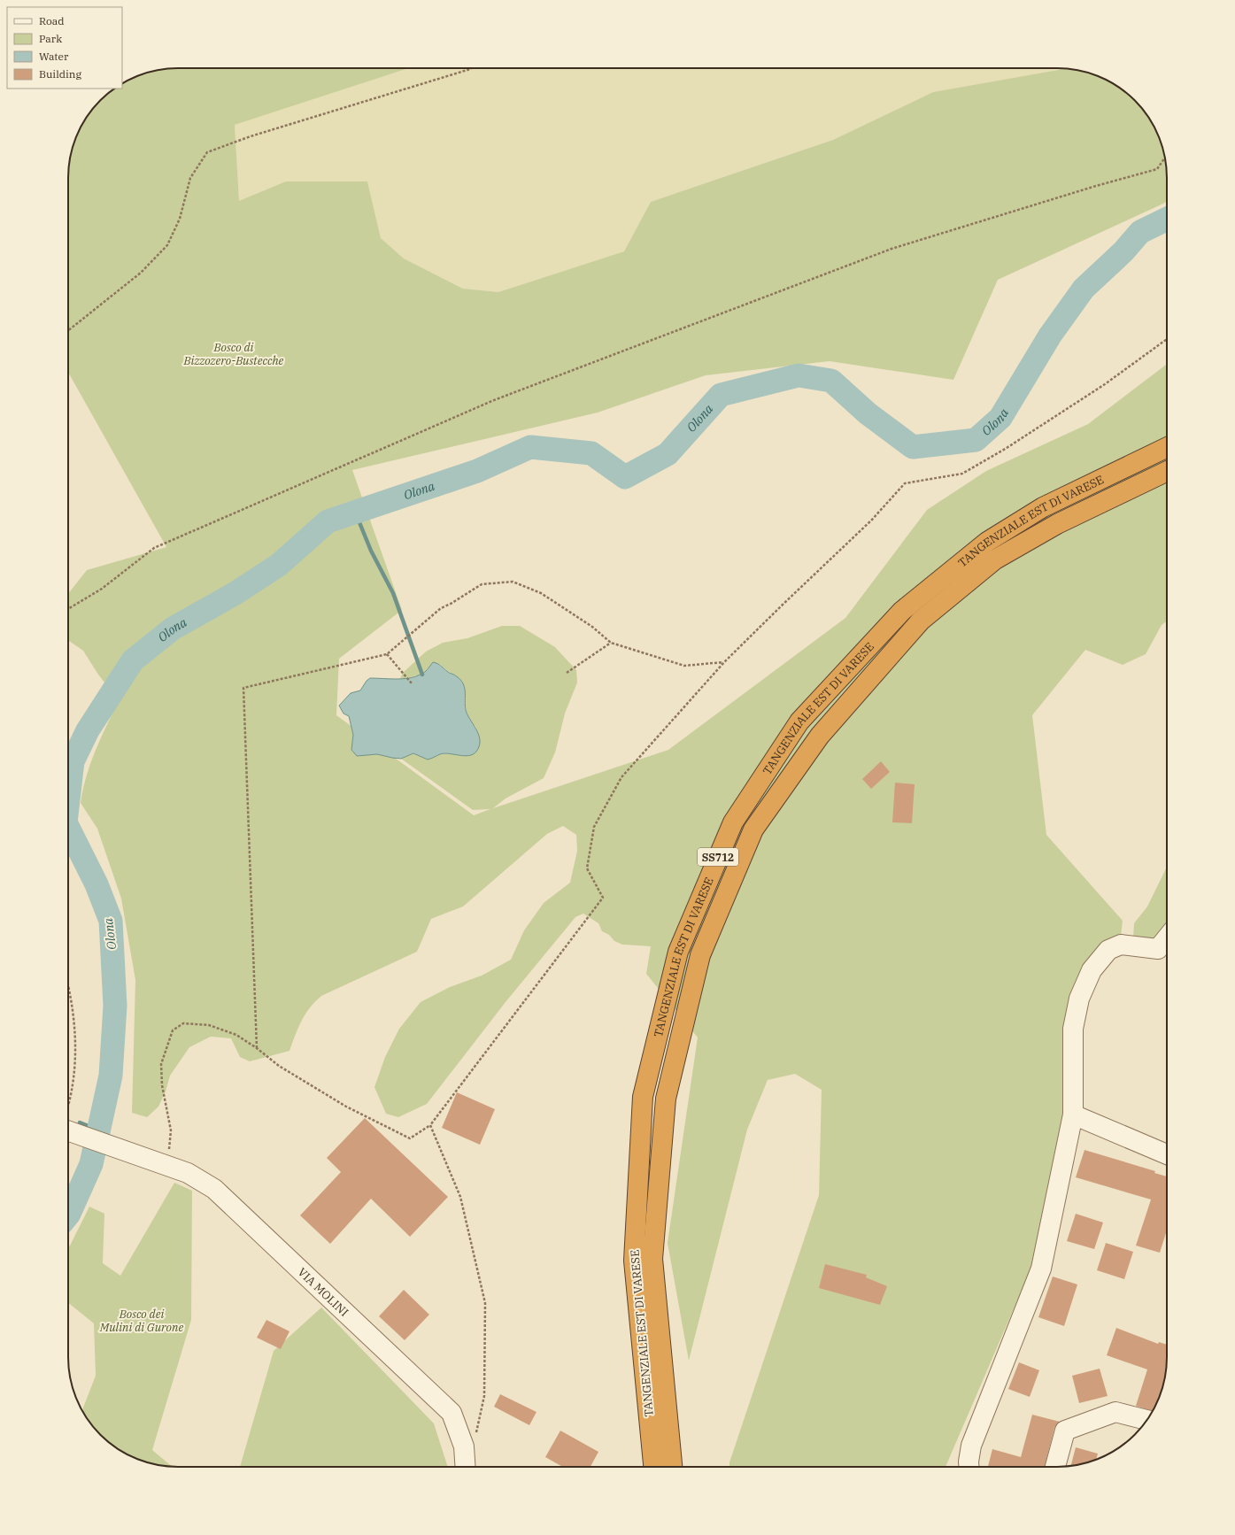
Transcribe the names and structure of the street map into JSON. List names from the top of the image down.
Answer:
{
  "streets": {
    "highway": ["TANGENZIALE EST DI VARESE", "SS712"],
    "street": ["VIA MOLINI"]
  },
  "water": ["Olona"],
  "parks": ["Bosco di Bizzozero-Bustecche", "Bosco dei Mulini di Gurone"],
  "legend": [
    "Road",
    "Park",
    "Water",
    "Building"
  ]
}
